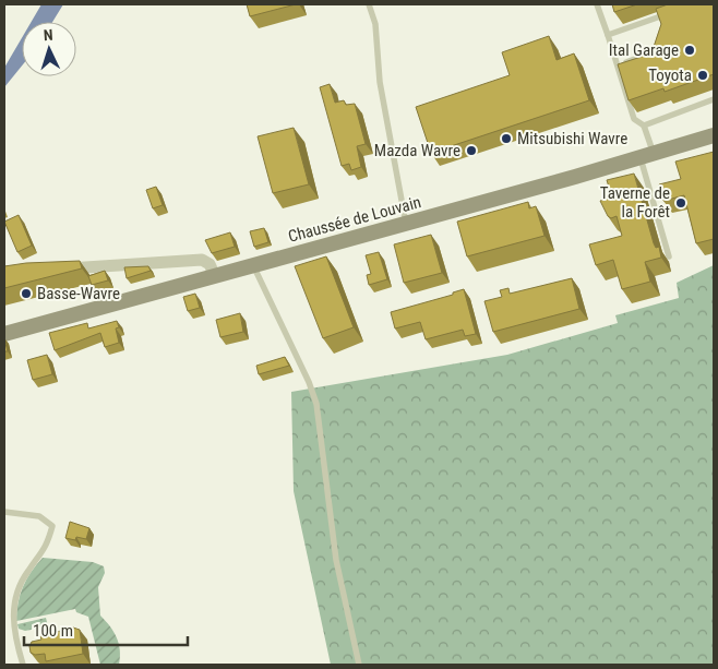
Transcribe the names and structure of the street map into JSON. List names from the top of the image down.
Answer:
{
  "streets": {
    "main road": ["Chaussée de Louvain"]
  },
  "places": [
    "Ital Garage",
    "Toyota",
    "Mitsubishi Wavre",
    "Mazda Wavre",
    "Taverne de la Forêt",
    "Basse-Wavre"
  ],
  "scale_bar": "100 m",
  "north": "top"
}
